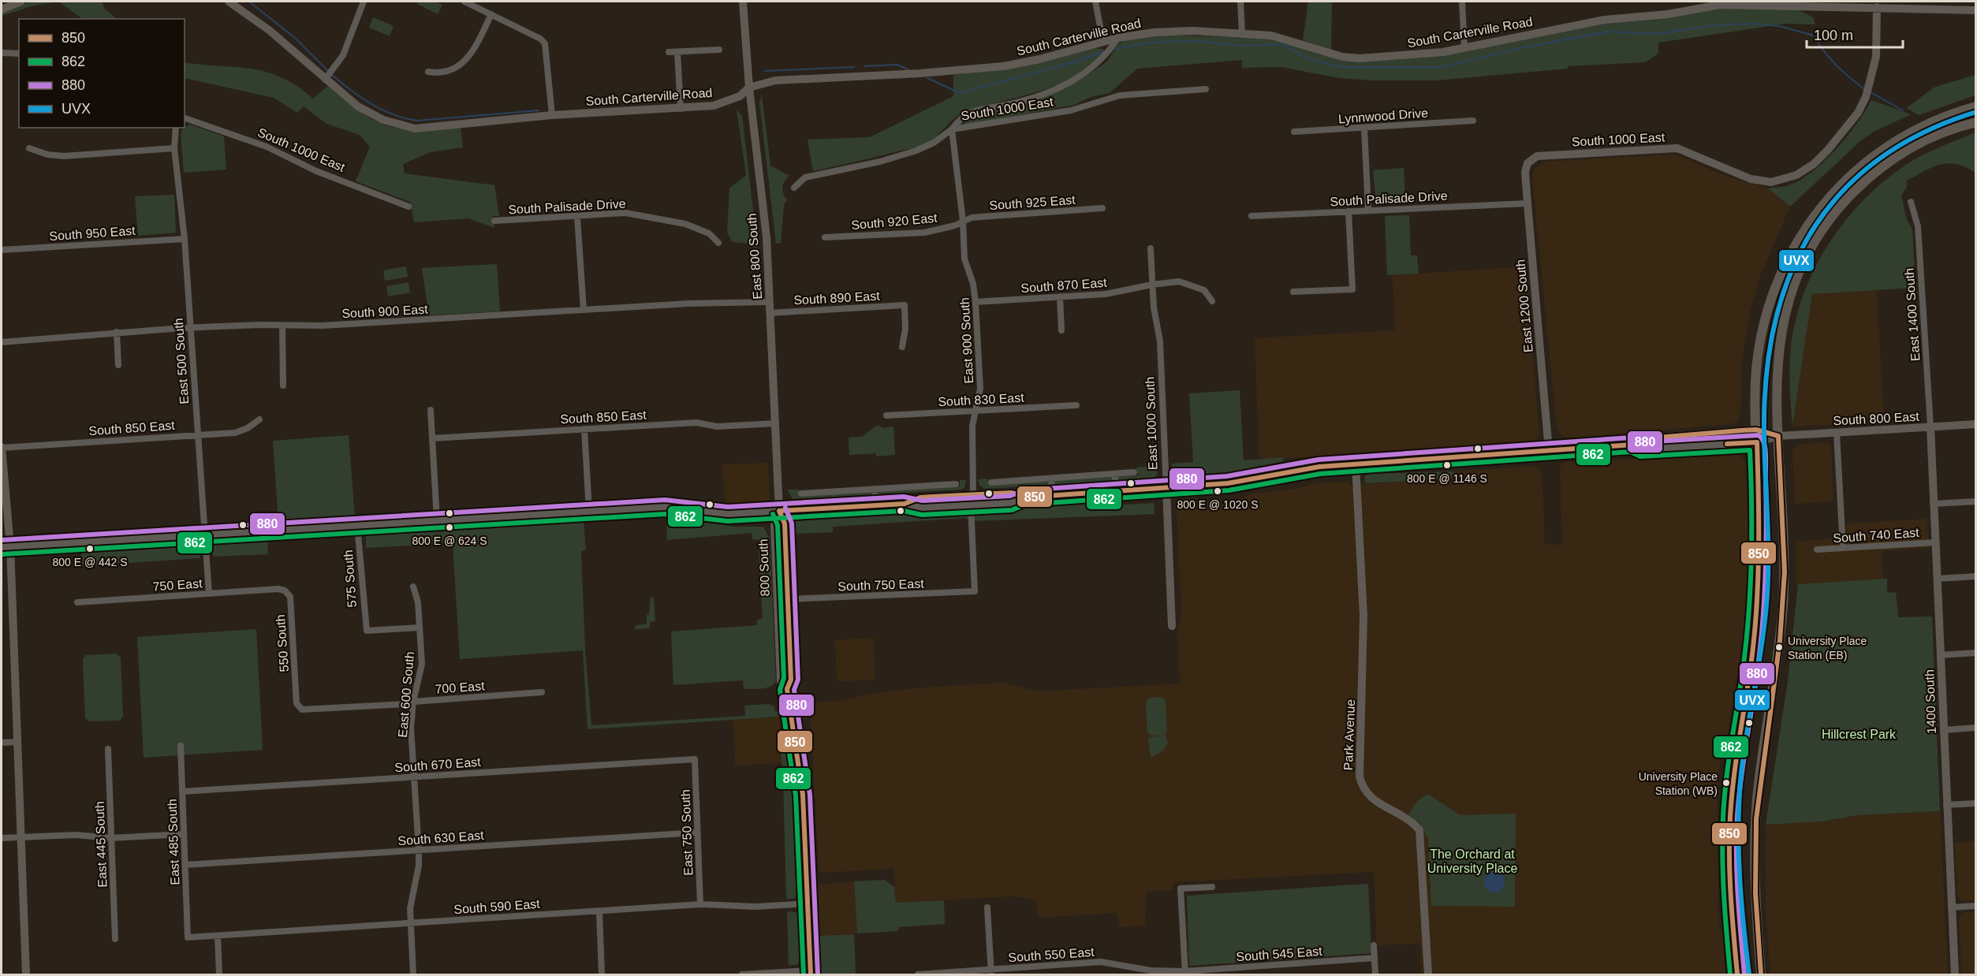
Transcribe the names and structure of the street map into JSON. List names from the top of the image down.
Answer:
{
  "streets": {
    "street": [
      "South Carterville Road",
      "South 1000 East",
      "Lynnwood Drive",
      "South Palisade Drive",
      "South 925 East",
      "South 920 East",
      "South 950 East",
      "East 800 South",
      "South 870 East",
      "South 890 East",
      "East 1200 South",
      "South 900 East",
      "East 1400 South",
      "East 900 South",
      "East 500 South",
      "South 830 East",
      "South 850 East",
      "South 800 East",
      "East 1000 South",
      "South 740 East",
      "800 South",
      "575 South",
      "750 East",
      "South 750 East",
      "550 South",
      "700 East",
      "East 600 South",
      "1400 South",
      "Park Avenue",
      "South 670 East",
      "East 750 South",
      "South 630 East",
      "East 485 South",
      "East 445 South",
      "South 590 East",
      "South 545 East",
      "South 550 East"
    ]
  },
  "crossings": [
    ["South Carterville Road", "South 1000 East"],
    ["South Carterville Road", "East 800 South"],
    ["South 1000 East", "East 1200 South"],
    ["South 1000 East", "East 900 South"],
    ["South Palisade Drive", "East 1200 South"],
    ["South 925 East", "South 920 East"],
    ["South 925 East", "East 900 South"],
    ["South 920 East", "East 900 South"],
    ["South 950 East", "East 500 South"],
    ["East 800 South", "South 890 East"],
    ["East 800 South", "South 900 East"],
    ["East 800 South", "South 850 East"],
    ["East 800 South", "South 800 East"],
    ["East 800 South", "800 South"],
    ["South 870 East", "East 900 South"],
    ["South 870 East", "East 1000 South"],
    ["East 1200 South", "South 800 East"],
    ["South 900 East", "East 500 South"],
    ["East 1400 South", "South 800 East"],
    ["East 1400 South", "1400 South"],
    ["East 900 South", "South 830 East"],
    ["East 900 South", "South 800 East"],
    ["East 500 South", "South 850 East"],
    ["East 500 South", "South 800 East"],
    ["East 500 South", "750 East"],
    ["South 800 East", "East 1000 South"],
    ["South 800 East", "800 South"],
    ["South 800 East", "575 South"],
    ["South 800 East", "South 750 East"],
    ["South 800 East", "1400 South"],
    ["South 800 East", "Park Avenue"],
    ["South 740 East", "1400 South"],
    ["800 South", "South 750 East"],
    ["800 South", "South 590 East"],
    ["575 South", "East 600 South"],
    ["750 East", "550 South"],
    ["550 South", "700 East"],
    ["700 East", "East 600 South"],
    ["East 600 South", "South 670 East"],
    ["East 600 South", "South 630 East"],
    ["East 600 South", "South 590 East"],
    ["South 670 East", "East 750 South"],
    ["South 670 East", "East 485 South"],
    ["East 750 South", "South 630 East"],
    ["East 750 South", "South 590 East"],
    ["South 630 East", "East 485 South"],
    ["East 485 South", "South 590 East"],
    ["South 545 East", "South 550 East"]
  ],
  "parks": ["Hillcrest Park", "The Orchard at University Place"],
  "places": [
    "800 E @ 1146 S",
    "800 E @ 1020 S",
    "800 E @ 624 S",
    "800 E @ 442 S",
    "University Place Station (EB)",
    "University Place Station (WB)"
  ],
  "lines": [
    "transit line UVX",
    "transit line 850",
    "transit line 880",
    "transit line 862"
  ],
  "legend": [
    "850",
    "862",
    "880",
    "UVX"
  ],
  "scale_bar": "100 m"
}
